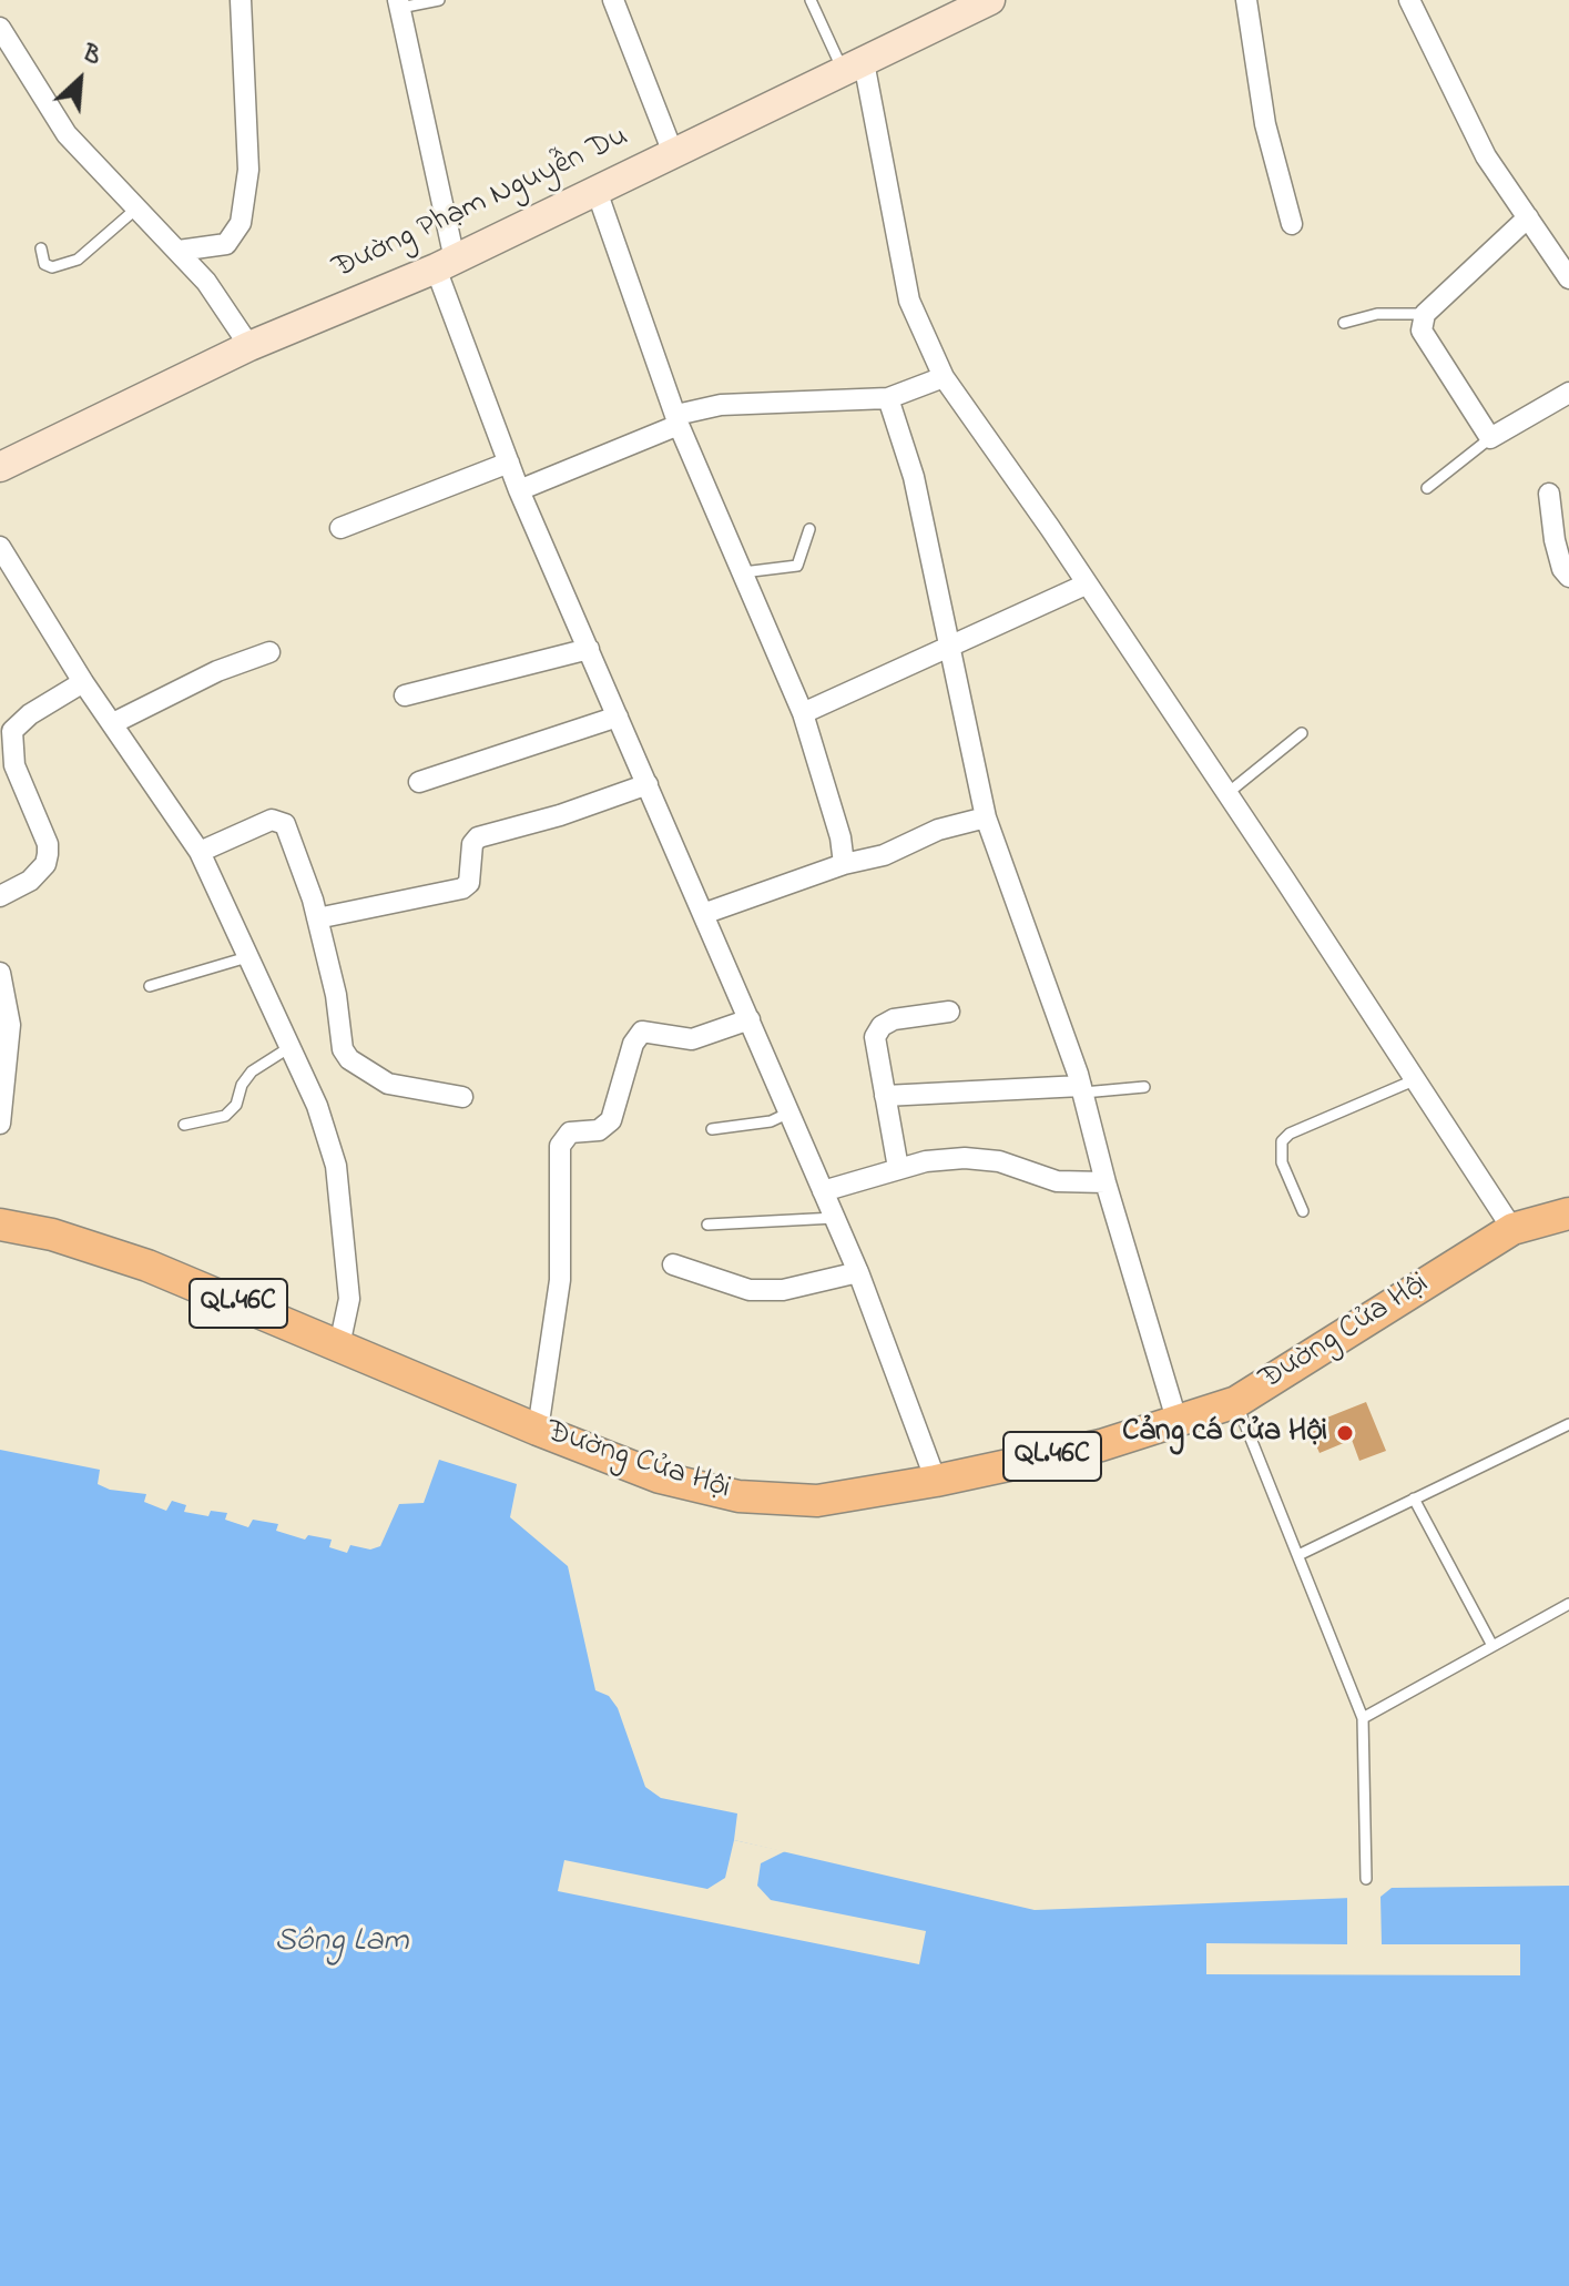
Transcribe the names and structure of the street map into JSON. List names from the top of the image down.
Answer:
{
  "streets": {
    "main road": ["Đường Phạm Nguyễn Du", "QL.46C", "Đường Cửa Hội"]
  },
  "water": ["Sông Lam"],
  "places": ["Cảng cá Cửa Hội"],
  "north": "top right"
}
